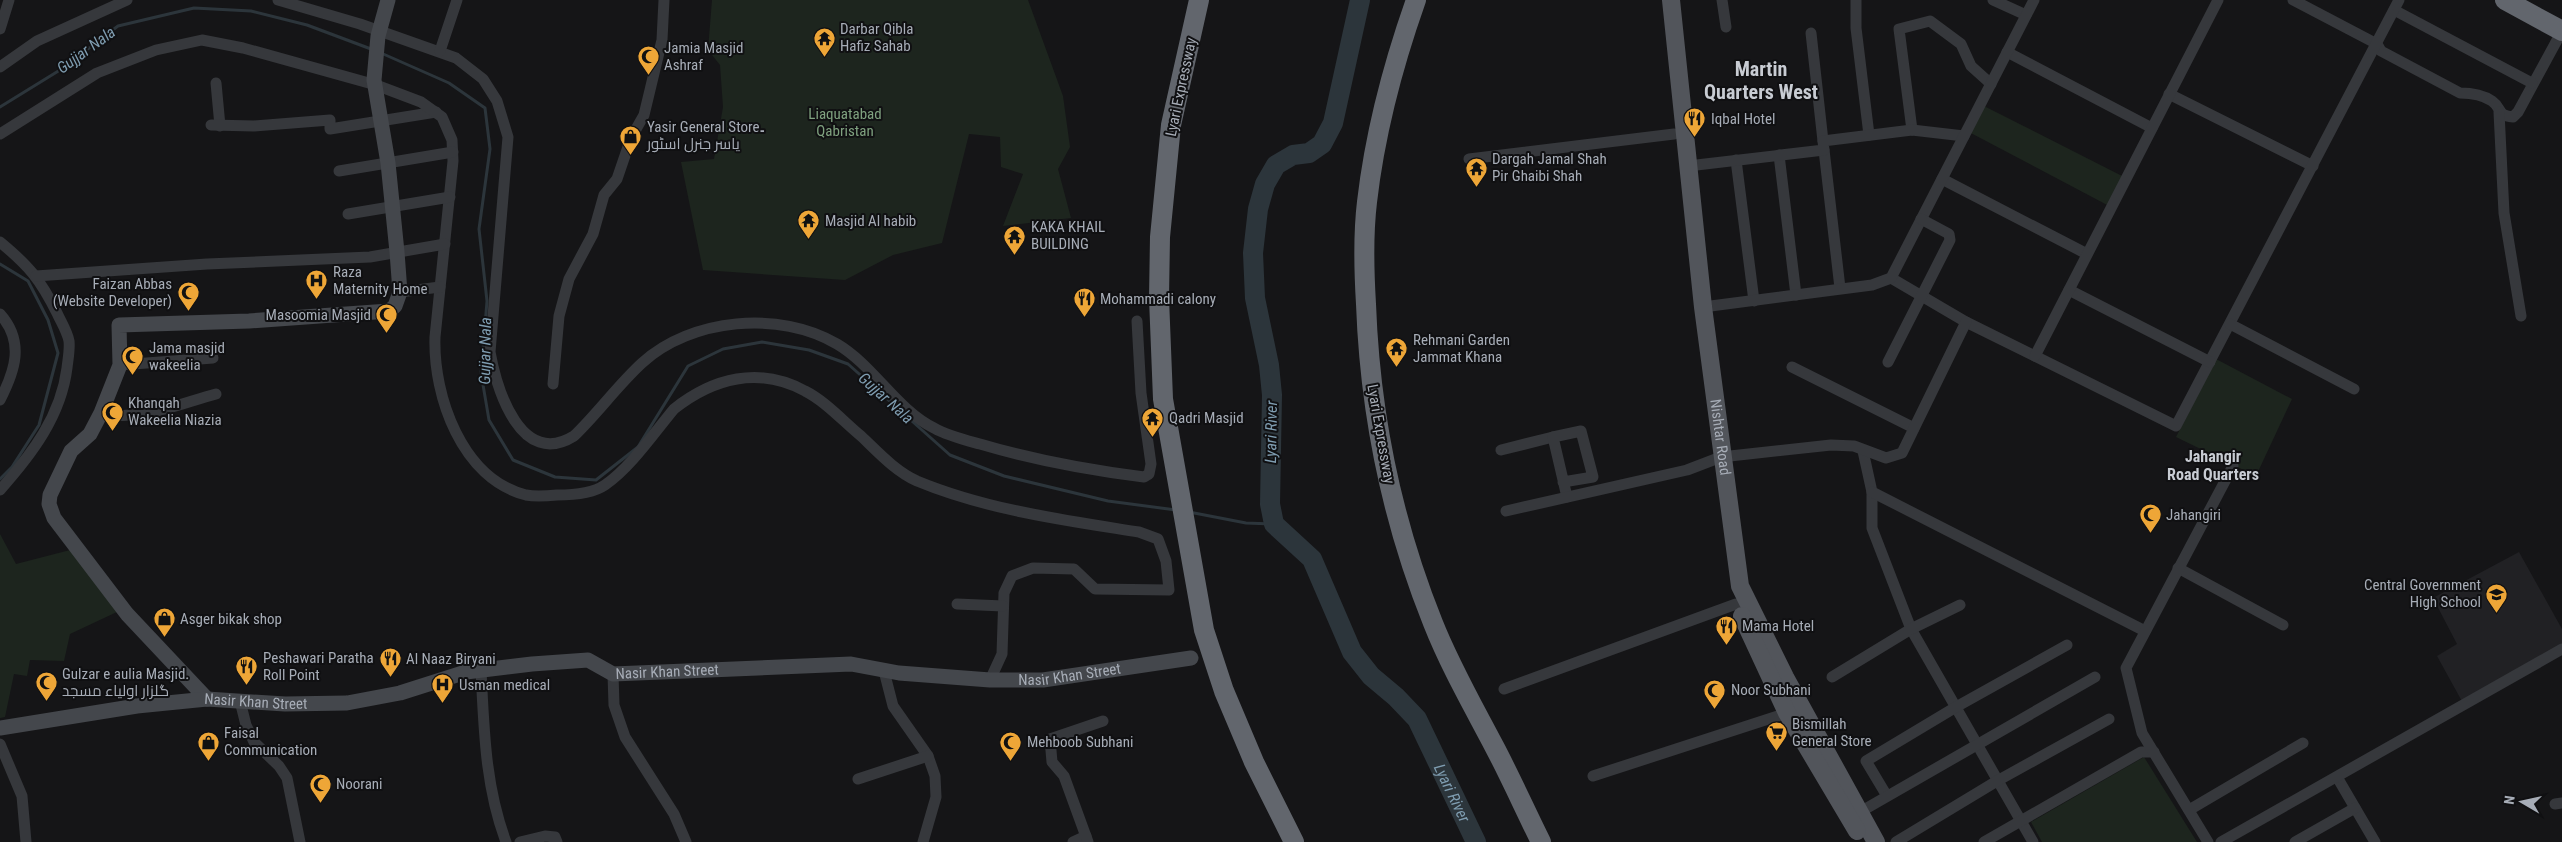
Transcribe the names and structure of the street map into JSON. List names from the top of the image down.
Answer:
{
  "streets": {
    "highway": ["Lyari Expressway"],
    "main road": ["Nishtar Road"],
    "street": ["Nasir Khan Street"]
  },
  "districts": ["Martin Quarters West", "Jahangir Road Quarters"],
  "water": ["Gujjar Nala", "Lyari River"],
  "parks": ["Liaquatabad Qabristan"],
  "places": {
    "temple": [
      "Darbar Qibla Hafiz Sahab",
      "Dargah Jamal Shah Pir Ghaibi Shah",
      "Masjid Al habib",
      "KAKA KHAIL BUILDING",
      "Rehmani Garden Jammat Khana",
      "Qadri Masjid"
    ],
    "mosque": [
      "Jamia Masjid Ashraf",
      "Faizan Abbas (Website Developer)",
      "Masoomia Masjid",
      "Jama masjid wakeelia",
      "Khanqah Wakeelia Niazia",
      "Jahangiri",
      "Gulzar e aulia Masjid. گلزار اولیاء مسجد",
      "Noor Subhani",
      "Mehboob Subhani",
      "Noorani"
    ],
    "restaurant": [
      "Iqbal Hotel",
      "Mohammadi calony",
      "Mama Hotel",
      "Al Naaz Biryani",
      "Peshawari Paratha Roll Point"
    ],
    "shop": ["Yasir General Store۔ یاسر جنرل اسٹور", "Asger bikak shop", "Faisal Communication"],
    "hospital": ["Raza Maternity Home", "Usman medical"],
    "school or university": ["Central Government High School"],
    "supermarket": ["Bismillah General Store"]
  },
  "north": "left"
}
